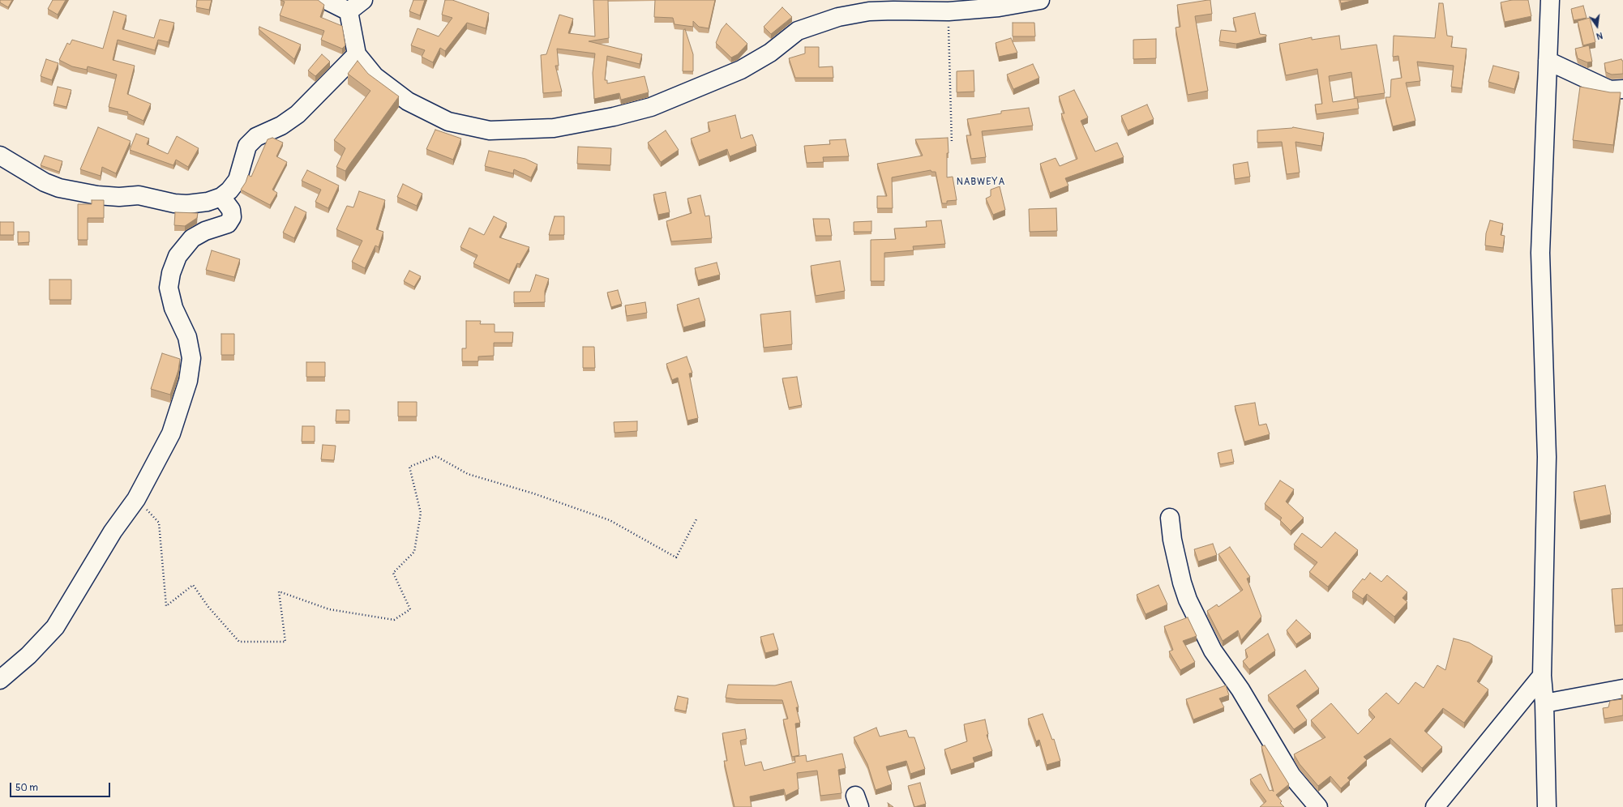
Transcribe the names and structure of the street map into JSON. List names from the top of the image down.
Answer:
{
  "districts": ["NABWEYA"],
  "scale_bar": "50 m",
  "north": "bottom"
}
